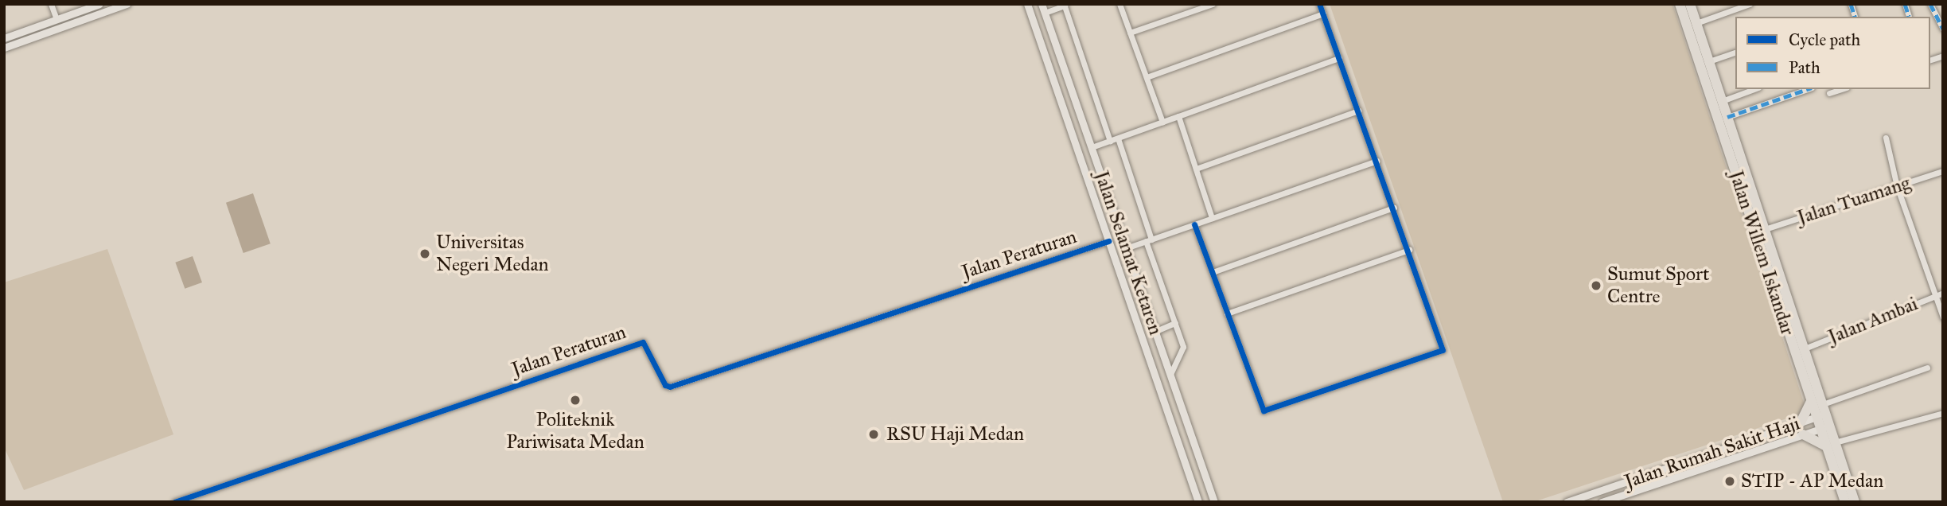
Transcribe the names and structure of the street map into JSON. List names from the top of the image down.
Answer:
{
  "streets": {
    "highway": ["Jalan Willem Iskandar"],
    "street": [
      "Jalan Tuamang",
      "Jalan Selamat Ketaren",
      "Jalan Peraturan",
      "Jalan Ambai",
      "Jalan Rumah Sakit Haji"
    ]
  },
  "crossings": [
    ["Jalan Tuamang", "Jalan Willem Iskandar"],
    ["Jalan Selamat Ketaren", "Jalan Peraturan"],
    ["Jalan Willem Iskandar", "Jalan Ambai"],
    ["Jalan Willem Iskandar", "Jalan Rumah Sakit Haji"]
  ],
  "places": [
    "Universitas Negeri Medan",
    "Sumut Sport Centre",
    "Politeknik Pariwisata Medan",
    "RSU Haji Medan",
    "STIP - AP Medan"
  ],
  "legend": ["Cycle path", "Path"]
}
